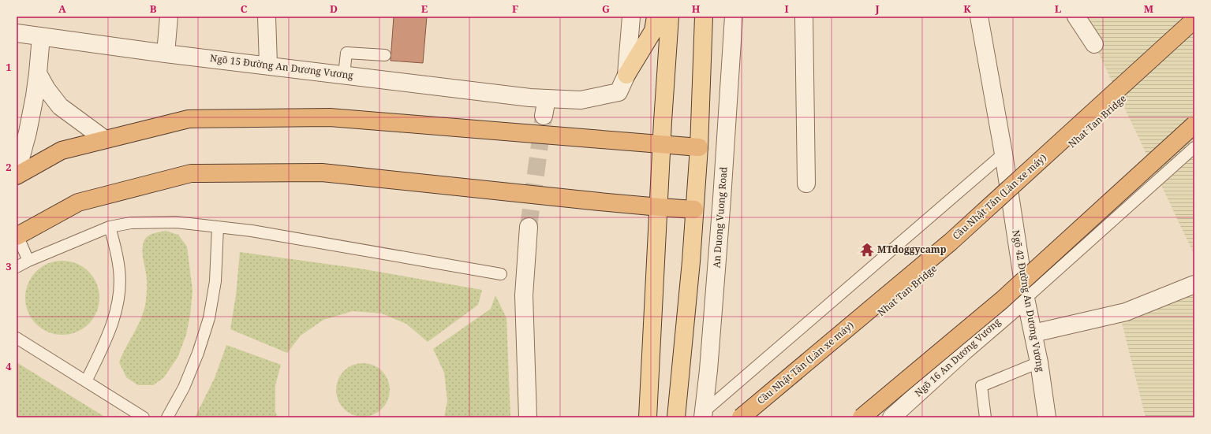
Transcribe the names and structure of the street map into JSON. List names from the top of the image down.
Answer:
{
  "streets": {
    "highway": ["Nhat Tan Bridge", "Cầu Nhật Tân (Làn xe máy)"],
    "street": [
      "Ngõ 15 Đường An Dương Vương",
      "An Duong Vuong Road",
      "Ngõ 42 Đường An Dương Vương",
      "Ngõ 16 An Dương Vương"
    ]
  },
  "crossings": [
    ["Ngõ 42 Đường An Dương Vương", "Ngõ 16 An Dương Vương"]
  ],
  "places": {
    "temple": ["MTdoggycamp"]
  },
  "grid": {
    "columns": [
      "A",
      "B",
      "C",
      "D",
      "E",
      "F",
      "G",
      "H",
      "I",
      "J",
      "K",
      "L",
      "M"
    ],
    "rows": [
      "1",
      "2",
      "3",
      "4"
    ]
  }
}
